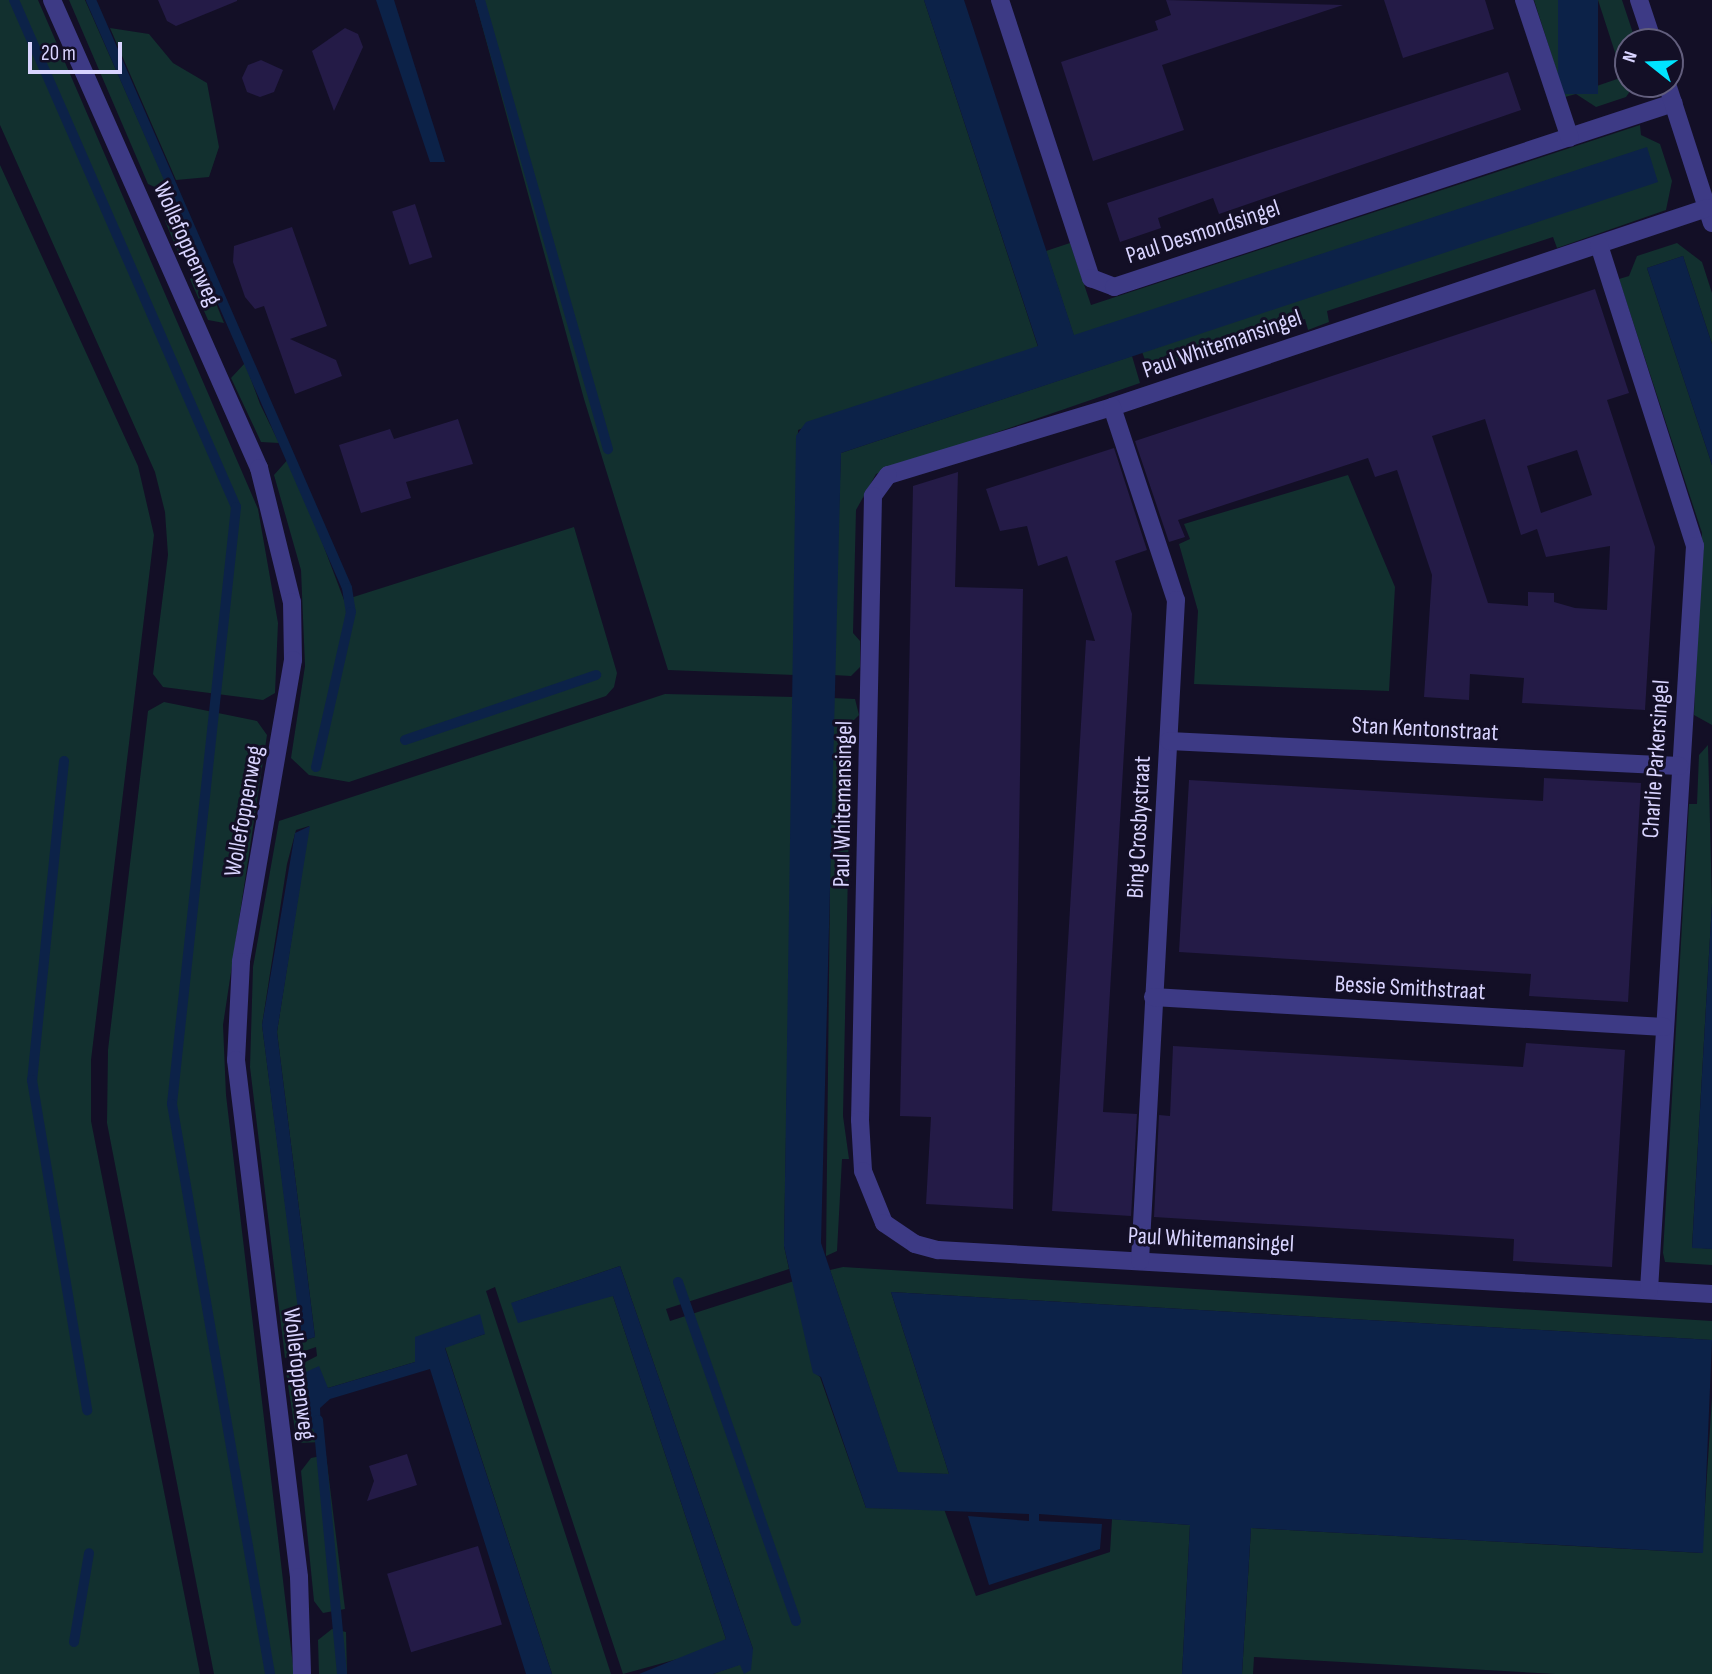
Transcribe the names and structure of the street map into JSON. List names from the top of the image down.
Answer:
{
  "streets": {
    "street": [
      "Paul Desmondsingel",
      "Wollefoppenweg",
      "Paul Whitemansingel",
      "Stan Kentonstraat",
      "Charlie Parkersingel",
      "Bing Crosbystraat",
      "Bessie Smithstraat"
    ]
  },
  "crossings": [
    ["Paul Whitemansingel", "Charlie Parkersingel"],
    ["Paul Whitemansingel", "Bing Crosbystraat"],
    ["Stan Kentonstraat", "Charlie Parkersingel"],
    ["Stan Kentonstraat", "Bing Crosbystraat"],
    ["Charlie Parkersingel", "Bessie Smithstraat"],
    ["Bing Crosbystraat", "Bessie Smithstraat"]
  ],
  "scale_bar": "20 m",
  "north": "left"
}
